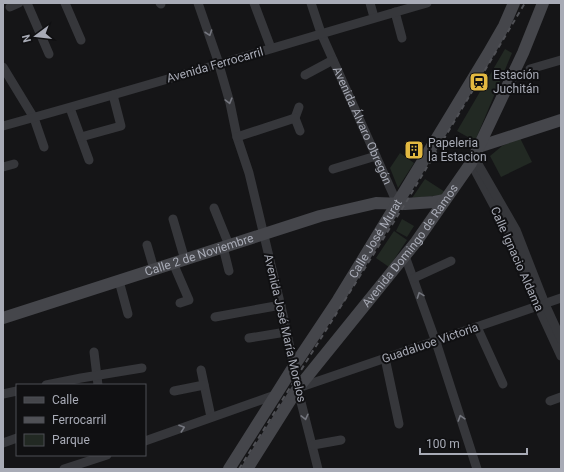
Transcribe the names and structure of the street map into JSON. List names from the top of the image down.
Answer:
{
  "streets": {
    "street": [
      "Avenida Ferrocarril",
      "Avenida Álvaro Obregón",
      "Calle José Murat",
      "Avenida Domingo de Ramos",
      "Calle 2 de Noviembre",
      "Calle Ignacio Aldama",
      "Avenida José María Morelos",
      "Guadaluoe Victoria"
    ]
  },
  "crossings": [
    ["Avenida Ferrocarril", "Avenida Álvaro Obregón"],
    ["Avenida Ferrocarril", "Avenida José María Morelos"],
    ["Avenida Álvaro Obregón", "Calle José Murat"],
    ["Avenida Álvaro Obregón", "Calle 2 de Noviembre"],
    ["Calle José Murat", "Calle 2 de Noviembre"],
    ["Calle José Murat", "Avenida José María Morelos"],
    ["Avenida Domingo de Ramos", "Calle Ignacio Aldama"],
    ["Avenida Domingo de Ramos", "Avenida José María Morelos"],
    ["Avenida Domingo de Ramos", "Guadaluoe Victoria"],
    ["Calle 2 de Noviembre", "Avenida José María Morelos"],
    ["Calle Ignacio Aldama", "Guadaluoe Victoria"],
    ["Avenida José María Morelos", "Guadaluoe Victoria"]
  ],
  "one_way": ["Avenida José María Morelos"],
  "places": {
    "station": ["Estación Juchitán"],
    "building": ["Papeleria la Estacion"]
  },
  "legend": ["Calle", "Ferrocarril", "Parque"],
  "scale_bar": "100 m",
  "north": "left"
}
